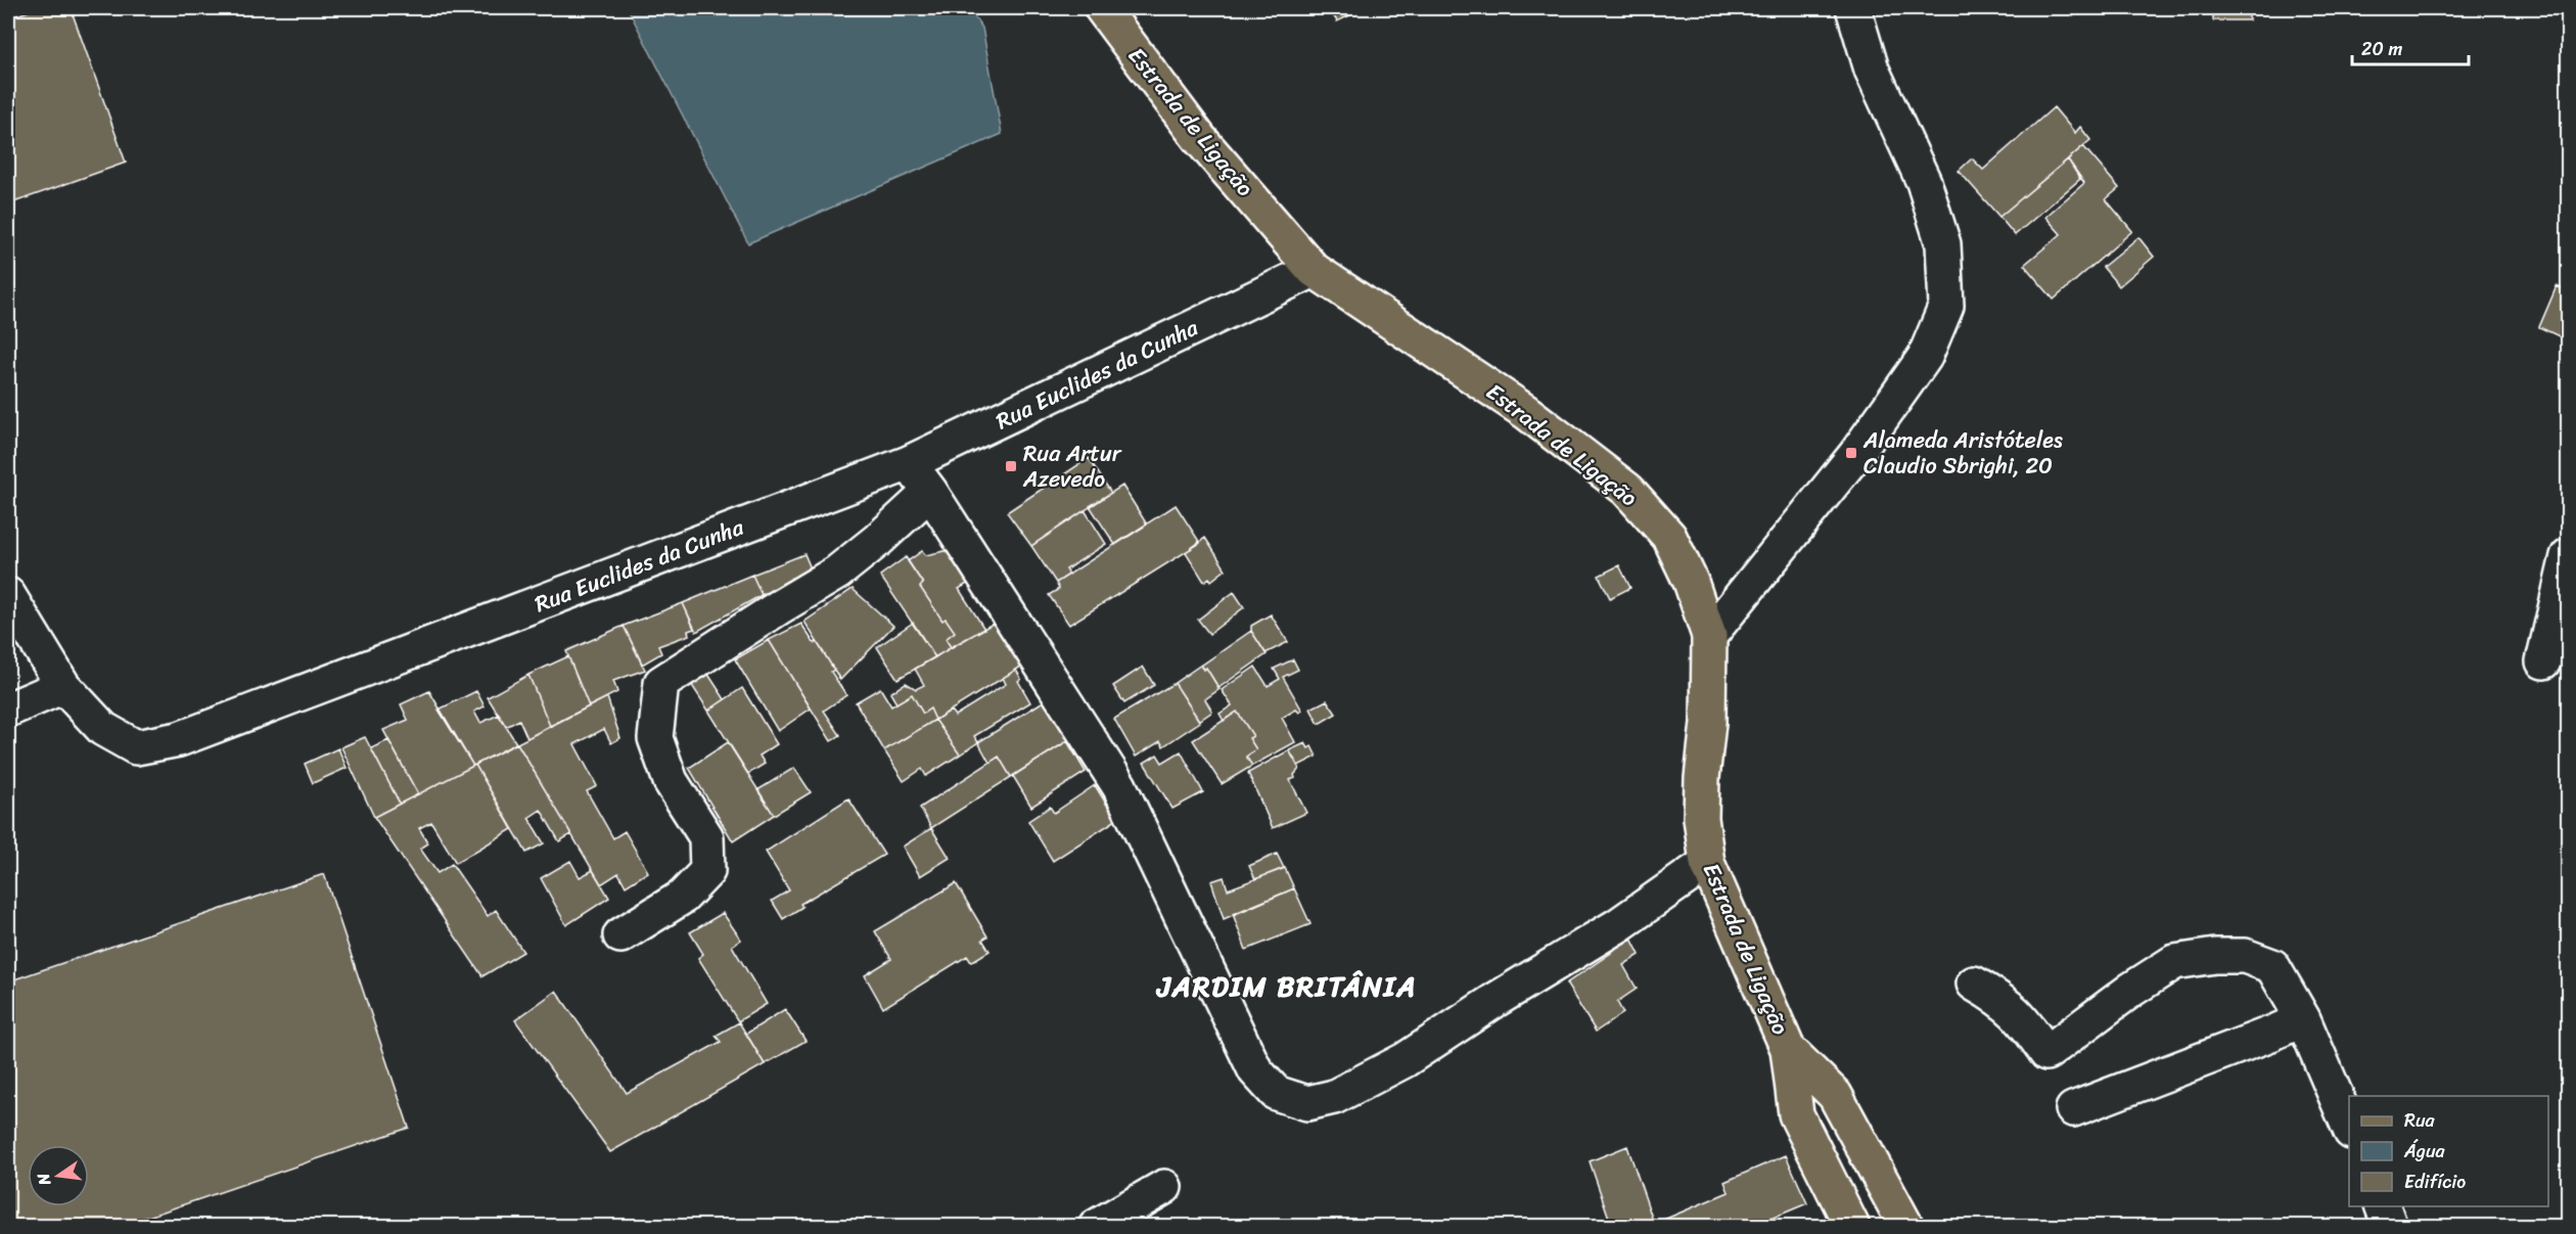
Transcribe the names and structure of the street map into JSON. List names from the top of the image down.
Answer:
{
  "streets": {
    "main road": ["Estrada de Ligação"],
    "street": ["Rua Euclides da Cunha"]
  },
  "crossings": [
    ["Estrada de Ligação", "Rua Euclides da Cunha"]
  ],
  "districts": ["JARDIM BRITÂNIA"],
  "places": {
    "transit": ["Alameda Aristóteles Claudio Sbrighi, 20", "Rua Artur Azevedo"]
  },
  "legend": ["Rua", "Água", "Edifício"],
  "scale_bar": "20 m",
  "north": "left"
}
